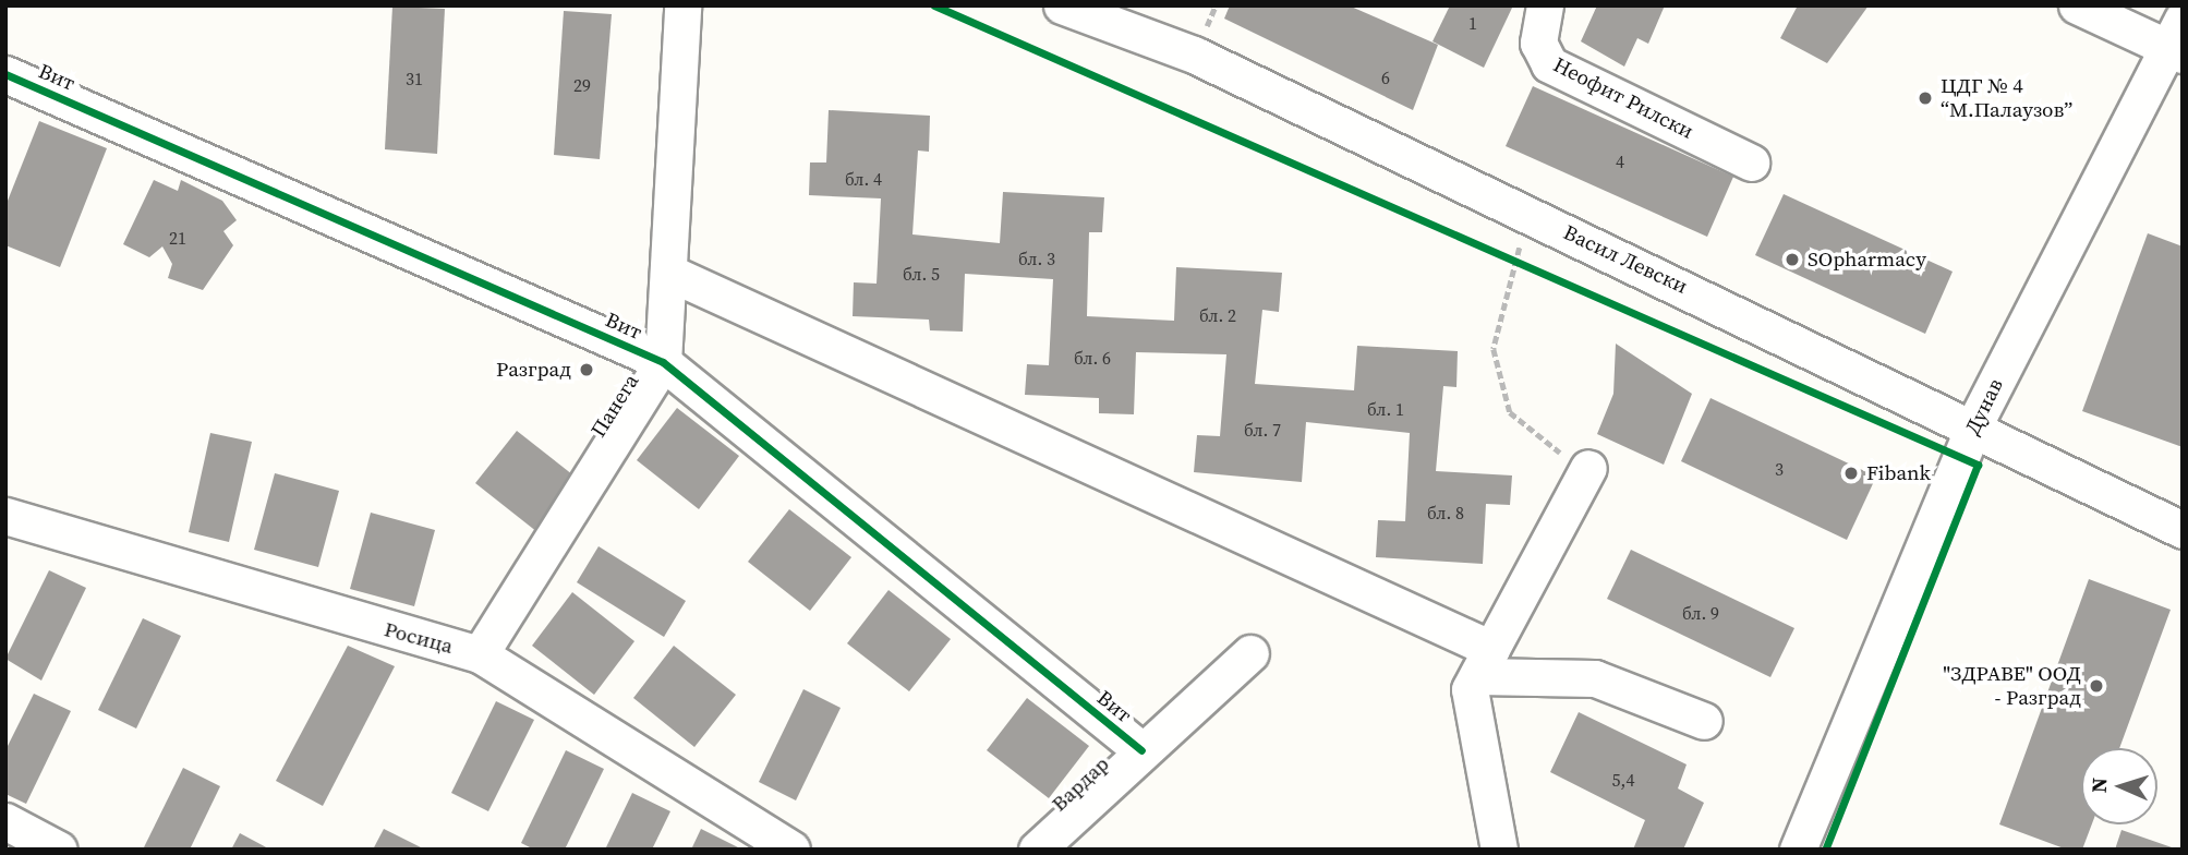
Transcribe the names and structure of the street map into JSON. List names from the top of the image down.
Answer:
{
  "streets": {
    "street": [
      "Вит",
      "Неофит Рилски",
      "Васил Левски",
      "Панега",
      "Дунав",
      "Росица",
      "Вардар"
    ]
  },
  "crossings": [
    ["Вит", "Панега"],
    ["Вит", "Вардар"],
    ["Васил Левски", "Дунав"],
    ["Панега", "Росица"]
  ],
  "places": [
    "ЦДГ № 4 “М.Палаузов”",
    "SOpharmacy",
    "Разград",
    "Fibank",
    "\"ЗДРАВЕ\" ООД - Разград"
  ],
  "house_numbers": [
    "1",
    "6",
    "31",
    "29",
    "4",
    "бл. 4",
    "21",
    "бл. 3",
    "бл. 5",
    "бл. 2",
    "бл. 6",
    "бл. 1",
    "бл. 7",
    "3",
    "бл. 8",
    "бл. 9",
    "5,4"
  ],
  "north": "left"
}
